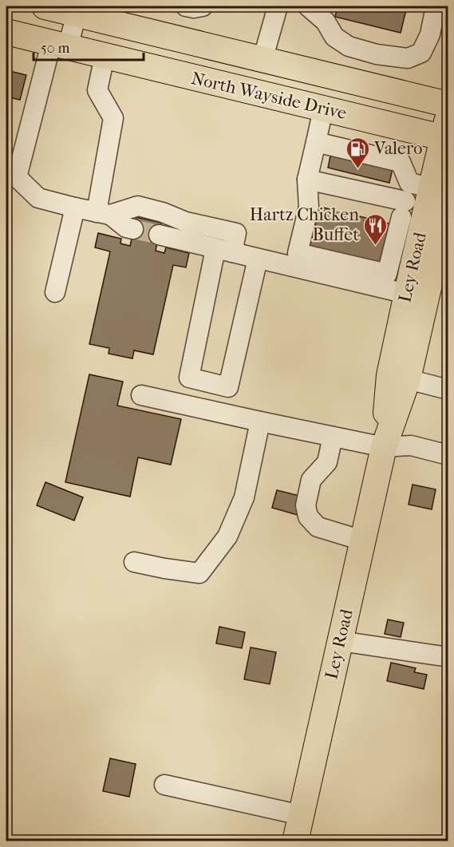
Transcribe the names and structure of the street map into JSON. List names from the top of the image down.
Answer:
{
  "streets": {
    "main road": ["North Wayside Drive", "Ley Road"]
  },
  "crossings": [
    ["North Wayside Drive", "Ley Road"]
  ],
  "places": {
    "fuel station": ["Valero"],
    "restaurant": ["Hartz Chicken Buffet"]
  },
  "scale_bar": "50 m"
}
